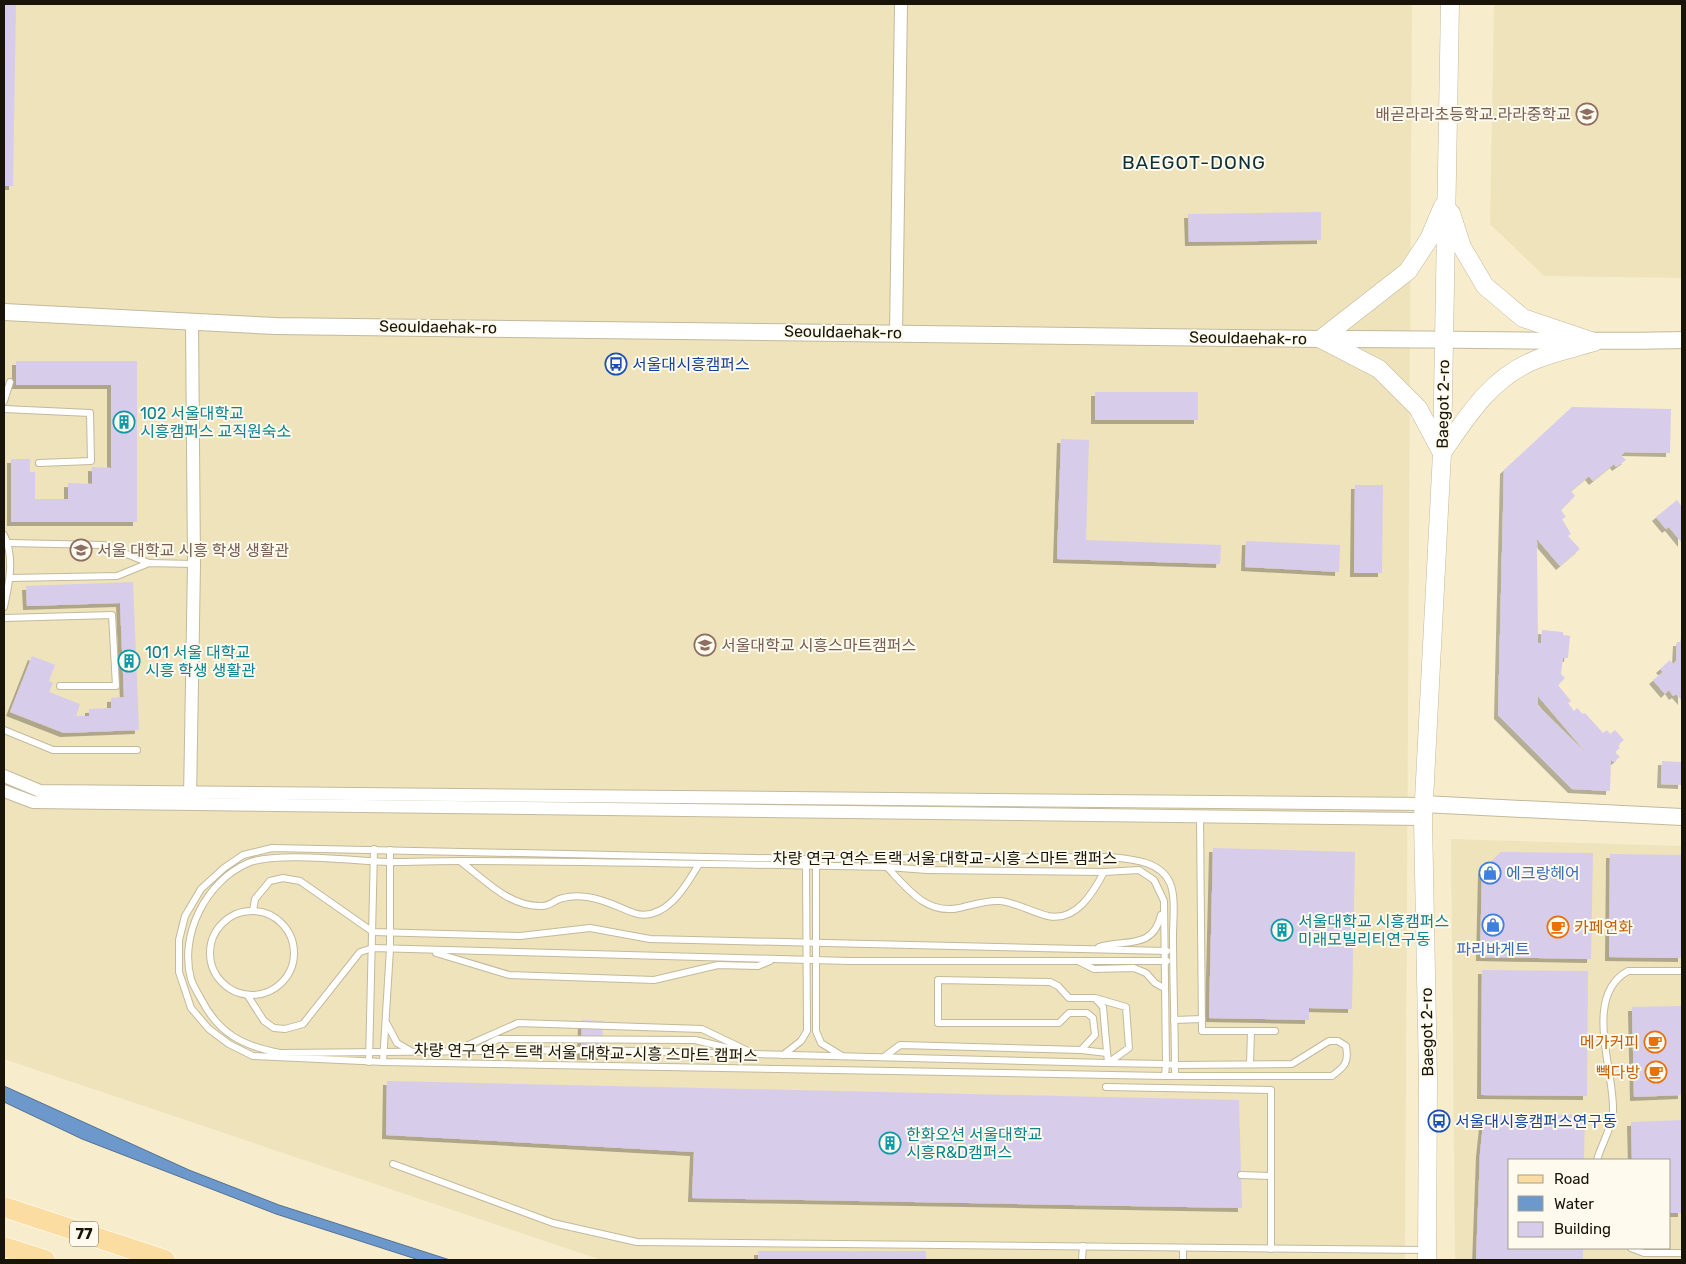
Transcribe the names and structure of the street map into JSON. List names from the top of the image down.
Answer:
{
  "streets": {
    "main road": ["Baegot 2-ro", "77"],
    "street": ["Seouldaehak-ro"],
    "lane": ["차량 연구 연수 트랙 서울 대학교-시흥 스마트 캠퍼스"]
  },
  "crossings": [
    ["Seouldaehak-ro", "Baegot 2-ro"]
  ],
  "districts": ["BAEGOT-DONG"],
  "places": {
    "school or university": ["배곧라라초등학교.라라중학교", "서울 대학교 시흥 학생 생활관", "서울대학교 시흥스마트캠퍼스"],
    "bus stop": ["서울대시흥캠퍼스", "서울대시흥캠퍼스연구동"],
    "building": [
      "102 서울대학교 시흥캠퍼스 교직원숙소",
      "101 서울 대학교 시흥 학생 생활관",
      "서울대학교 시흥캠퍼스 미래모빌리티연구동",
      "한화오션 서울대학교 시흥R&D캠퍼스"
    ],
    "shop": ["에크랑헤어", "파리바게트"],
    "cafe": ["카페연화", "메가커피", "빽다방"]
  },
  "legend": ["Road", "Water", "Building"]
}
